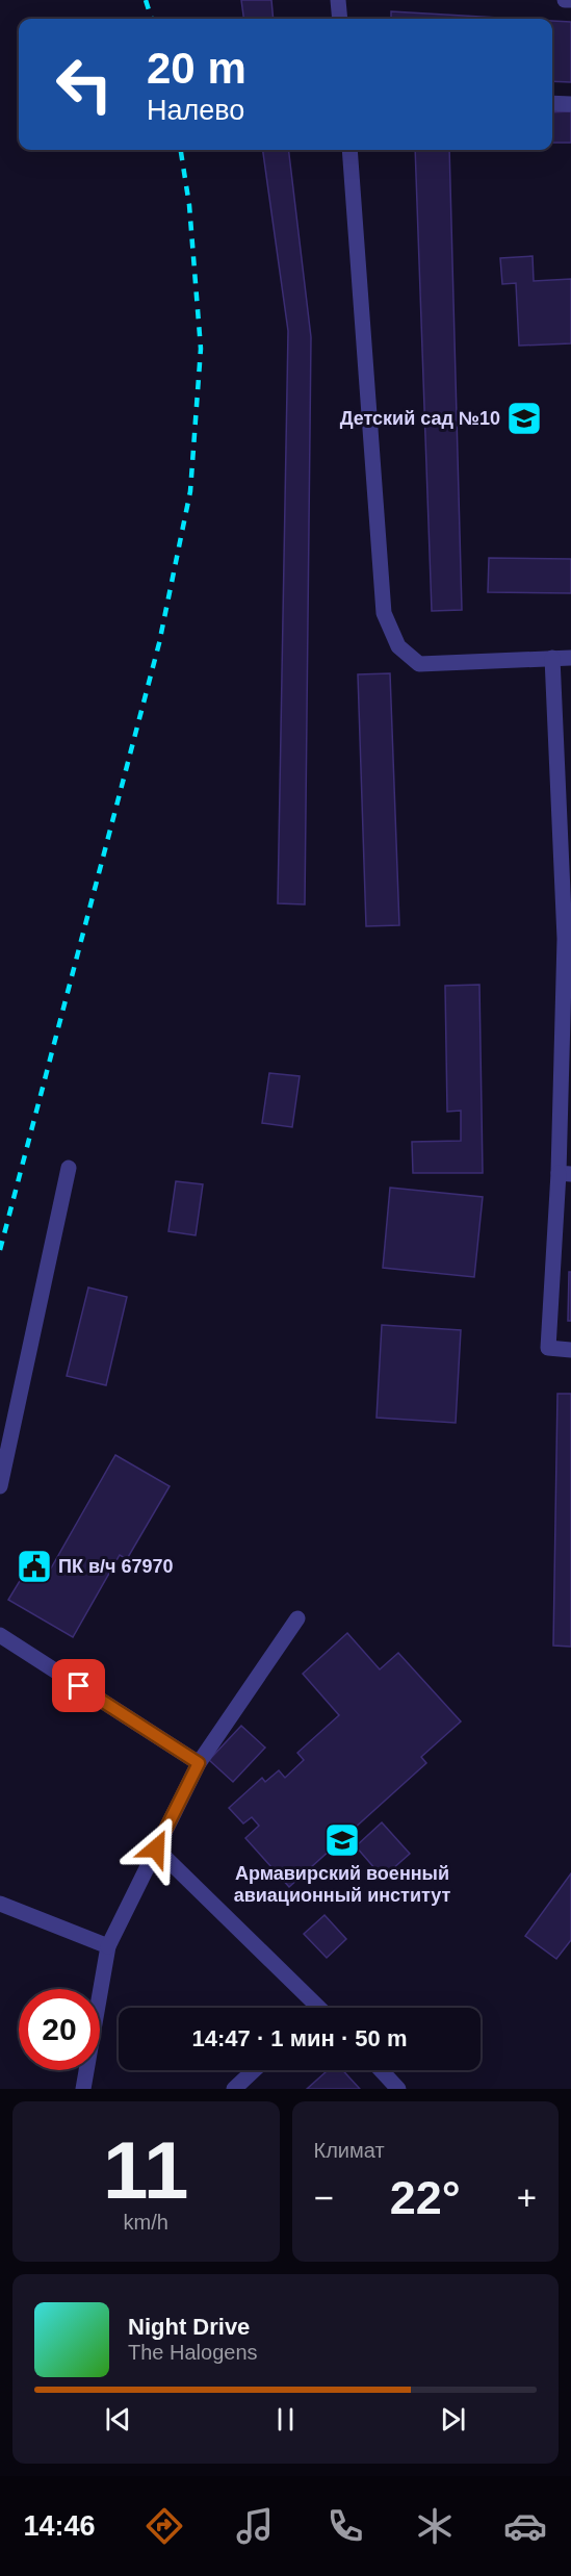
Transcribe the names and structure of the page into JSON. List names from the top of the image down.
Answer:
{
  "places": {
    "school or university": ["Детский сад №10", "Армавирский военный авиационный институт"],
    "public building": ["ПК в/ч 67970"]
  },
  "page": {
    "turn": ["20 m", "Налево"],
    "limit": "20",
    "trip": "14:47 · 1 мин · 50 m",
    "tile": [
      ["11", "km/h"],
      "Климат"
    ],
    "heat": ["−", "22°", "+"],
    "song": ["Night Drive", "The Halogens"],
    "tabs": "14:46"
  }
}
